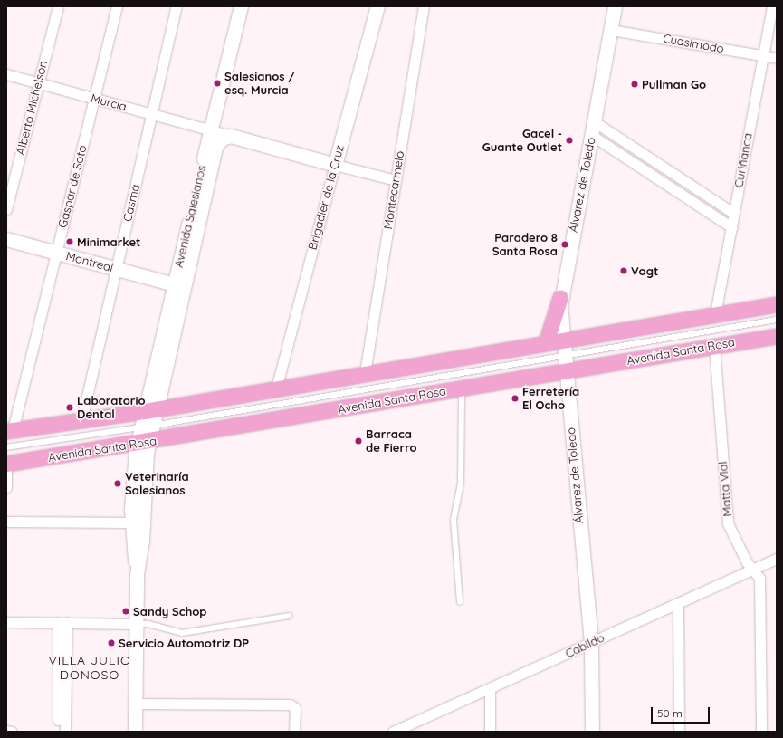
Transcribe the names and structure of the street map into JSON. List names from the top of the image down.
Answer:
{
  "streets": {
    "main road": [
      "Álvarez de Toledo",
      "Brigadier de la Cruz",
      "Avenida Salesianos",
      "Montreal",
      "Avenida Santa Rosa"
    ],
    "street": [
      "Cuasimodo",
      "Murcia",
      "Alberto Michelson",
      "Curiñanca",
      "Gaspar de Soto",
      "Montecarmelo",
      "Casma",
      "Matta Vial",
      "Cabildo"
    ]
  },
  "crossings": [
    ["Cuasimodo", "Curiñanca"],
    ["Cuasimodo", "Álvarez de Toledo"],
    ["Murcia", "Alberto Michelson"],
    ["Murcia", "Gaspar de Soto"],
    ["Murcia", "Casma"],
    ["Murcia", "Avenida Salesianos"],
    ["Álvarez de Toledo", "Avenida Santa Rosa"],
    ["Álvarez de Toledo", "Cabildo"],
    ["Gaspar de Soto", "Montreal"],
    ["Casma", "Montreal"],
    ["Avenida Salesianos", "Montreal"],
    ["Avenida Salesianos", "Avenida Santa Rosa"],
    ["Avenida Santa Rosa", "Matta Vial"],
    ["Matta Vial", "Cabildo"]
  ],
  "districts": ["VILLA JULIO DONOSO"],
  "places": [
    "Salesianos / esq. Murcia",
    "Pullman Go",
    "Gacel - Guante Outlet",
    "Minimarket",
    "Paradero 8 Santa Rosa",
    "Vogt",
    "Ferretería El Ocho",
    "Laboratorio Dental",
    "Barraca de Fierro",
    "Veterinaría Salesianos",
    "Sandy Schop",
    "Servicio Automotriz DP"
  ],
  "scale_bar": "50 m"
}
